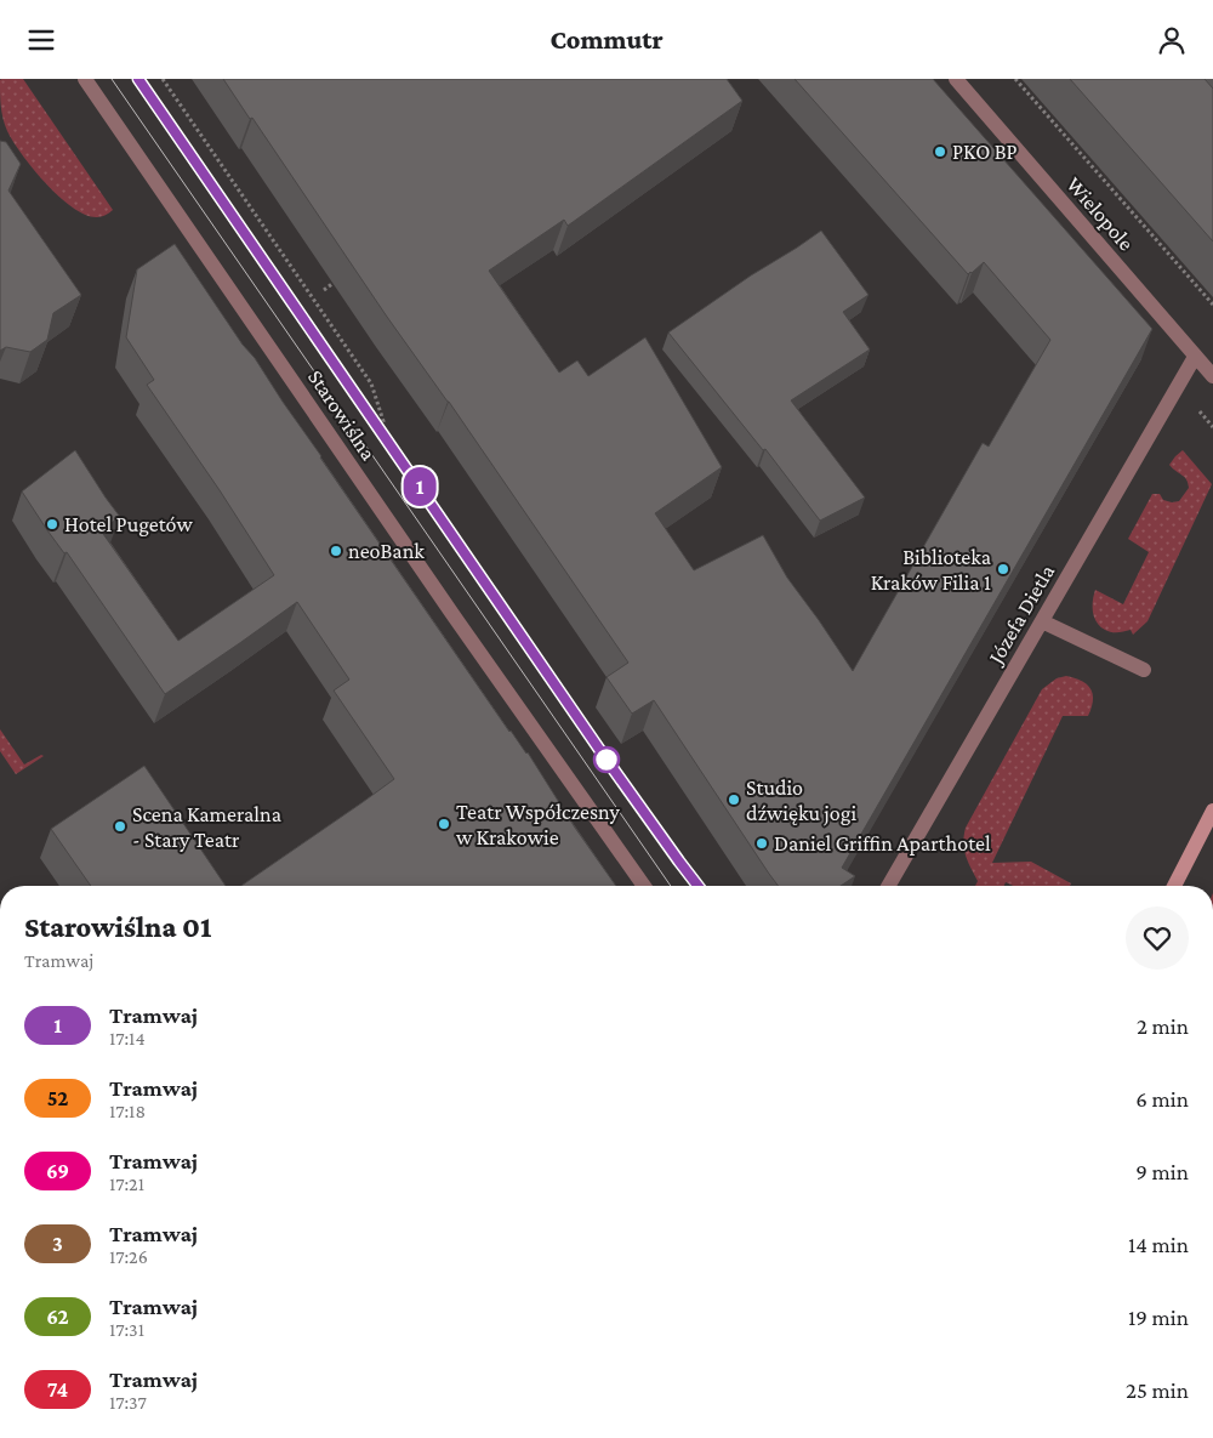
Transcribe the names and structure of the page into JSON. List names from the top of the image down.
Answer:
{
  "streets": {
    "street": ["Wielopole", "Starowiślna", "Józefa Dietla"]
  },
  "crossings": [
    ["Wielopole", "Józefa Dietla"]
  ],
  "places": [
    "PKO BP",
    "Hotel Pugetów",
    "neoBank",
    "Biblioteka Kraków Filia 1",
    "Studio dźwięku jogi",
    "Teatr Współczesny w Krakowie",
    "Scena Kameralna - Stary Teatr",
    "Daniel Griffin Aparthotel"
  ],
  "lines": ["tram line 1"],
  "page": {
    "header": "Commutr",
    "on_map": "1",
    "heading": ["Starowiślna 01", "Tramwaj"],
    "list": [
      {
        "mark": "1",
        "name": "Tramwaj",
        "note": "17:14",
        "value": "2 min"
      },
      {
        "mark": "52",
        "name": "Tramwaj",
        "note": "17:18",
        "value": "6 min"
      },
      {
        "mark": "69",
        "name": "Tramwaj",
        "note": "17:21",
        "value": "9 min"
      },
      {
        "mark": "3",
        "name": "Tramwaj",
        "note": "17:26",
        "value": "14 min"
      },
      {
        "mark": "62",
        "name": "Tramwaj",
        "note": "17:31",
        "value": "19 min"
      },
      {
        "mark": "74",
        "name": "Tramwaj",
        "note": "17:37",
        "value": "25 min"
      }
    ]
  }
}
